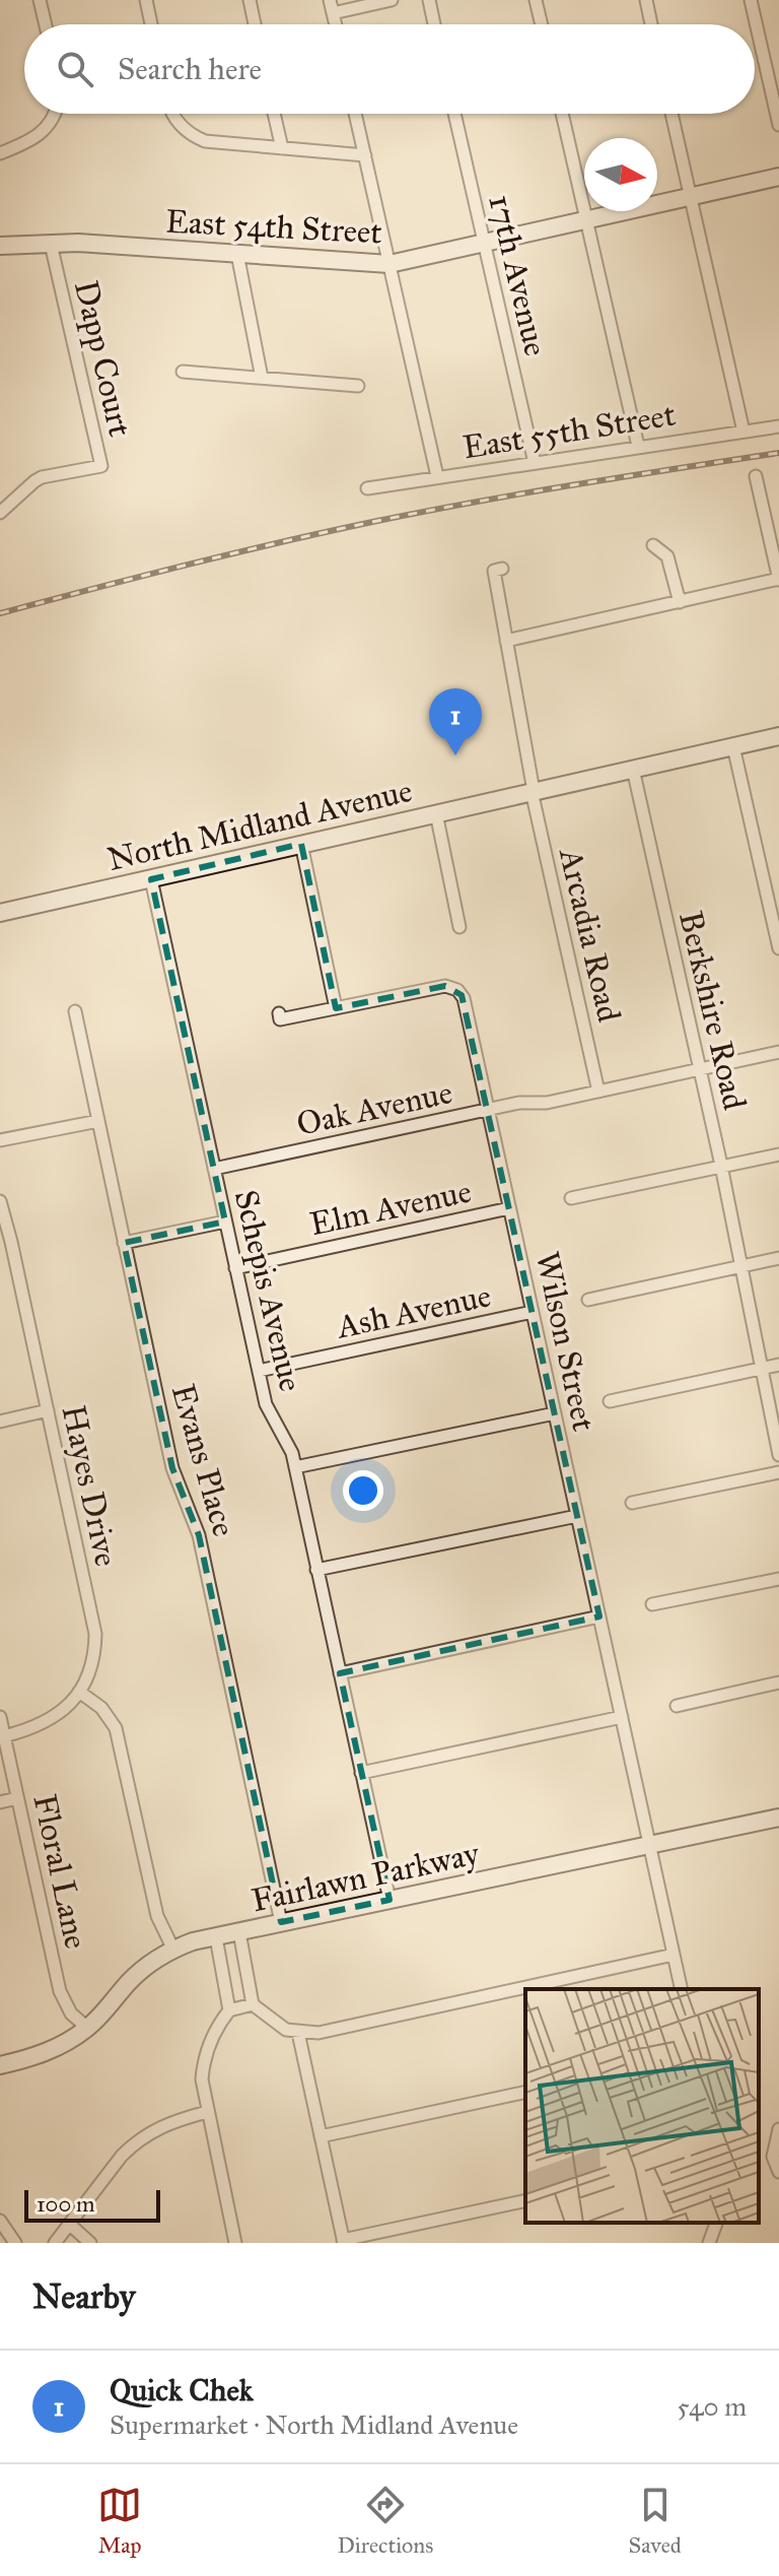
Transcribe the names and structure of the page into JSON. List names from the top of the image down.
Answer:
{
  "streets": {
    "street": [
      "East 54th Street",
      "17th Avenue",
      "Dapp Court",
      "East 55th Street",
      "North Midland Avenue",
      "Arcadia Road",
      "Berkshire Road",
      "Oak Avenue",
      "Elm Avenue",
      "Schepis Avenue",
      "Ash Avenue",
      "Wilson Street",
      "Evans Place",
      "Hayes Drive",
      "Floral Lane",
      "Fairlawn Parkway"
    ]
  },
  "crossings": [
    ["East 54th Street", "17th Avenue"],
    ["East 54th Street", "Dapp Court"],
    ["17th Avenue", "East 55th Street"],
    ["North Midland Avenue", "Arcadia Road"],
    ["North Midland Avenue", "Berkshire Road"],
    ["North Midland Avenue", "Schepis Avenue"],
    ["Arcadia Road", "Oak Avenue"],
    ["Berkshire Road", "Oak Avenue"],
    ["Oak Avenue", "Schepis Avenue"],
    ["Oak Avenue", "Wilson Street"],
    ["Elm Avenue", "Schepis Avenue"],
    ["Elm Avenue", "Wilson Street"],
    ["Schepis Avenue", "Ash Avenue"],
    ["Schepis Avenue", "Fairlawn Parkway"],
    ["Ash Avenue", "Wilson Street"],
    ["Wilson Street", "Fairlawn Parkway"],
    ["Evans Place", "Fairlawn Parkway"],
    ["Hayes Drive", "Floral Lane"],
    ["Floral Lane", "Fairlawn Parkway"]
  ],
  "scale_bar": "100 m",
  "north": "right",
  "page": {
    "search": "Search here",
    "pins": "1",
    "scale": "100 m",
    "heading": "Nearby",
    "list": [
      {
        "mark": "1",
        "name": "Quick Chek",
        "note": "Supermarket · North Midland Avenue",
        "value": "540 m"
      }
    ],
    "nav": ["Map", "Directions", "Saved"]
  }
}
